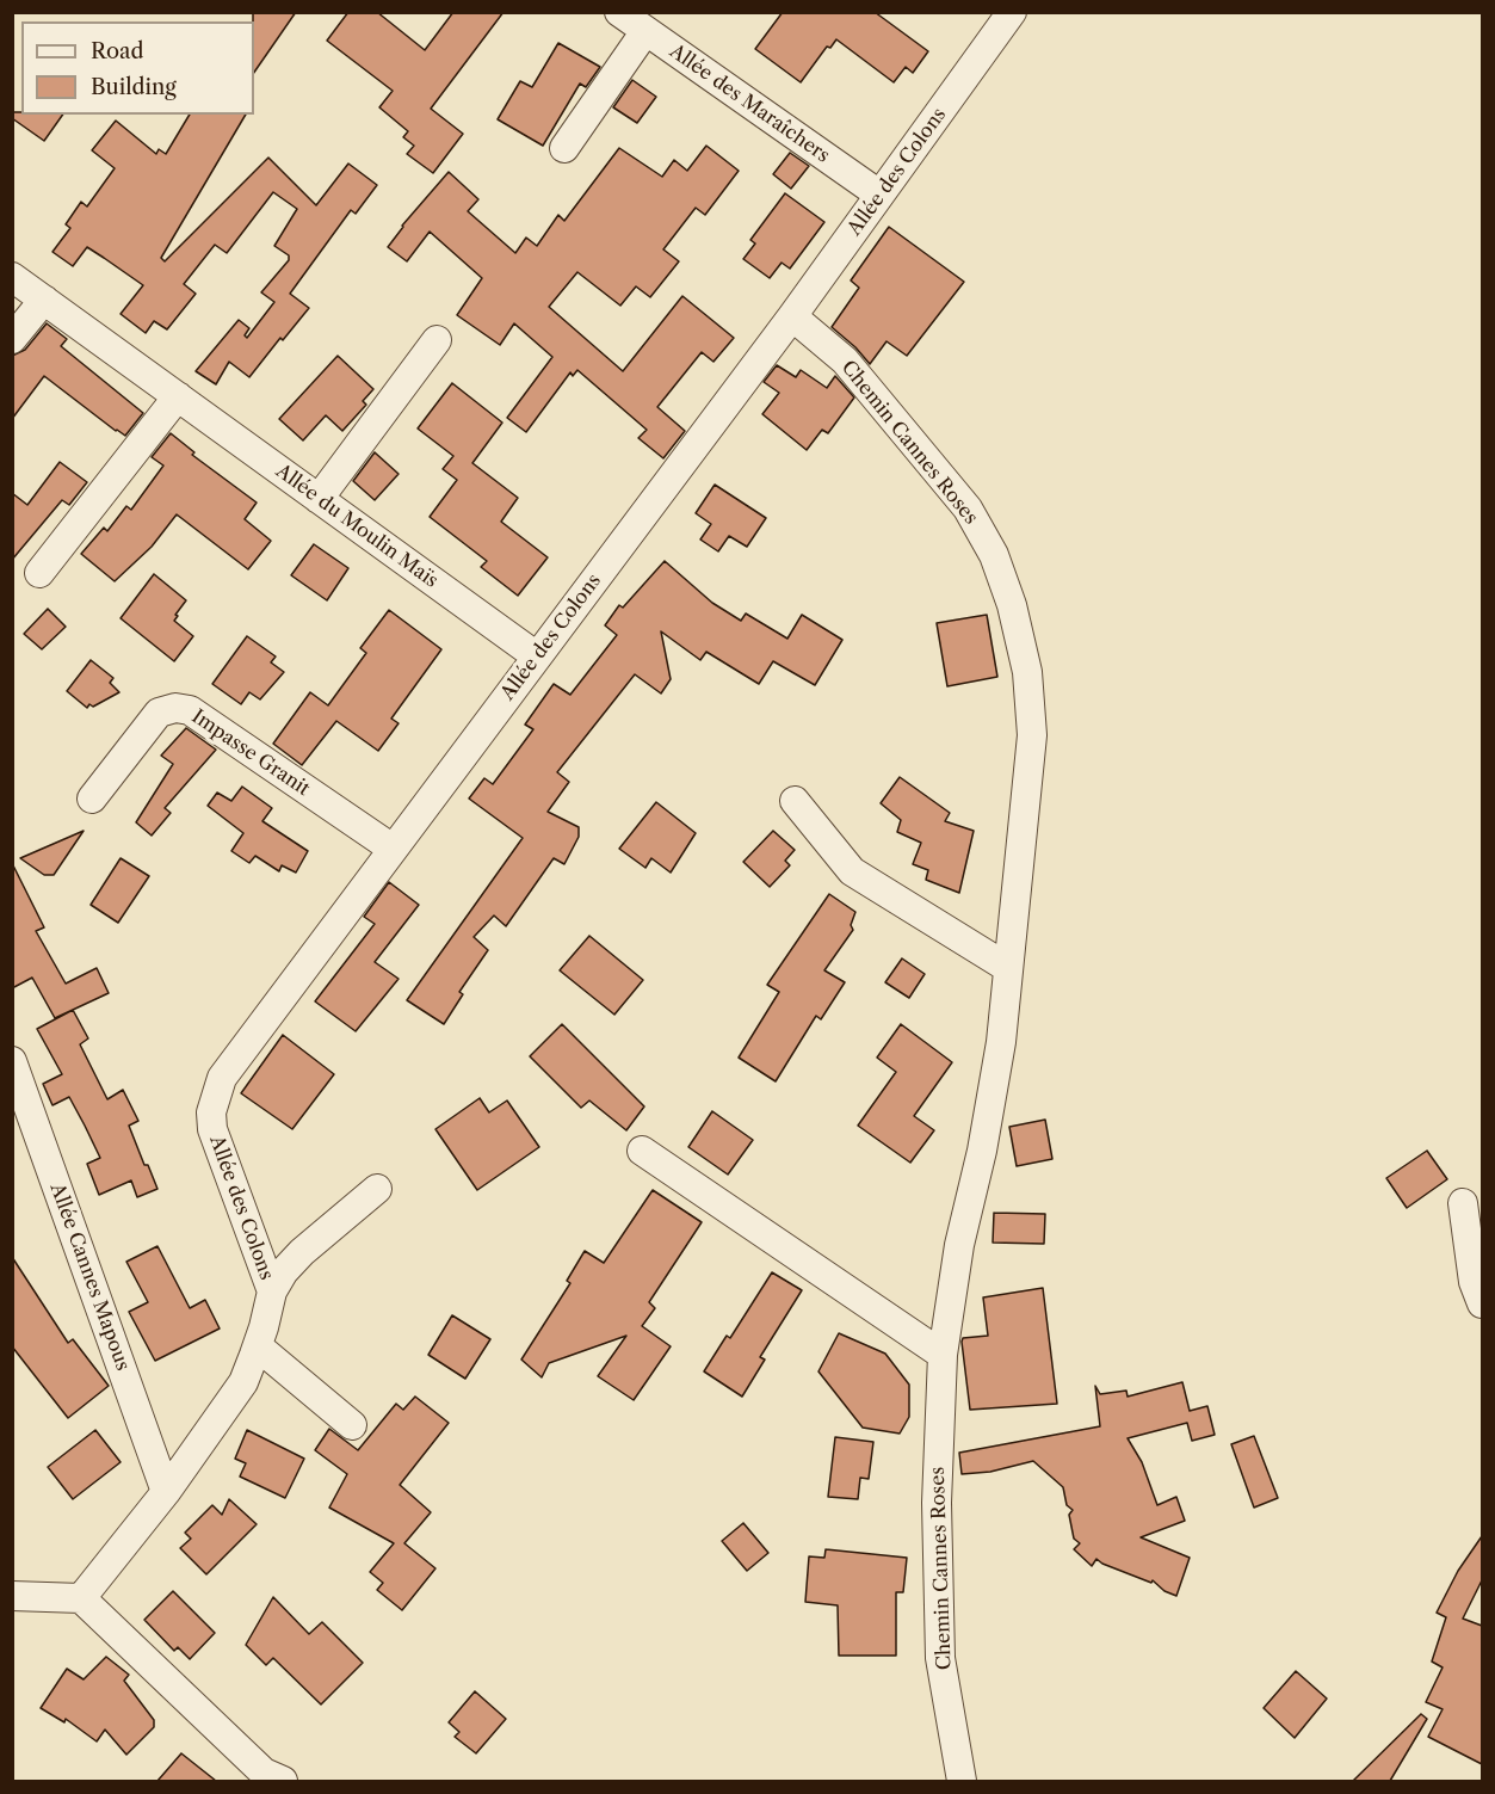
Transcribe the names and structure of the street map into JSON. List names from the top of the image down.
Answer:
{
  "streets": {
    "street": [
      "Allée des Maraîchers",
      "Allée des Colons",
      "Chemin Cannes Roses",
      "Allée du Moulin Maïs",
      "Impasse Granit",
      "Allée Cannes Mapous"
    ]
  },
  "crossings": [
    ["Allée des Maraîchers", "Allée des Colons"],
    ["Allée des Colons", "Chemin Cannes Roses"],
    ["Allée des Colons", "Allée du Moulin Maïs"],
    ["Allée des Colons", "Impasse Granit"],
    ["Allée des Colons", "Allée Cannes Mapous"]
  ],
  "legend": ["Road", "Building"]
}
